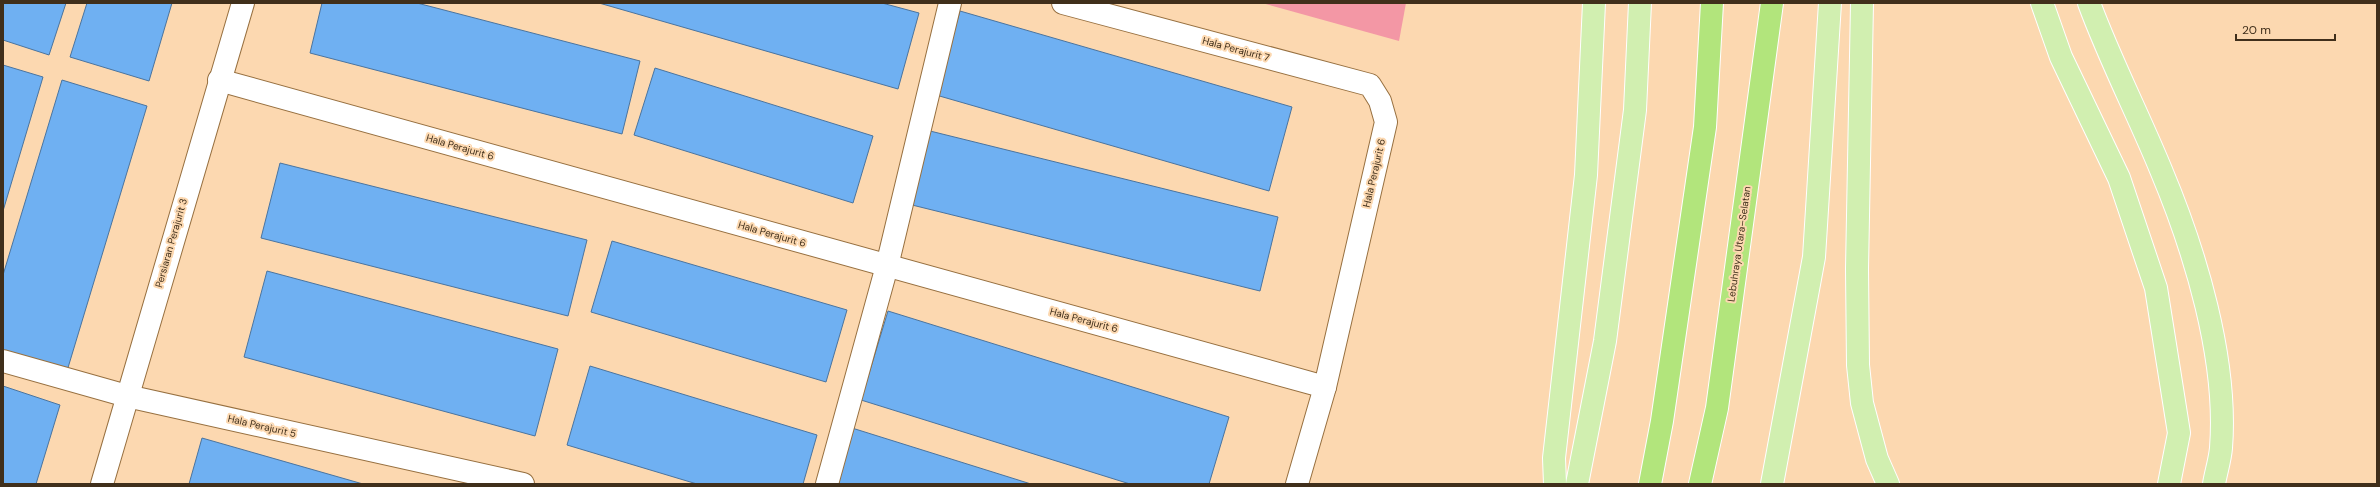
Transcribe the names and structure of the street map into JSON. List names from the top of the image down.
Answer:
{
  "streets": {
    "highway": ["Lebuhraya Utara–Selatan"],
    "street": [
      "Hala Perajurit 7",
      "Hala Perajurit 6",
      "Persiaran Perajurit 3",
      "Hala Perajurit 5"
    ]
  },
  "crossings": [
    ["Hala Perajurit 7", "Hala Perajurit 6"],
    ["Hala Perajurit 6", "Persiaran Perajurit 3"],
    ["Persiaran Perajurit 3", "Hala Perajurit 5"]
  ],
  "scale_bar": "20 m"
}
